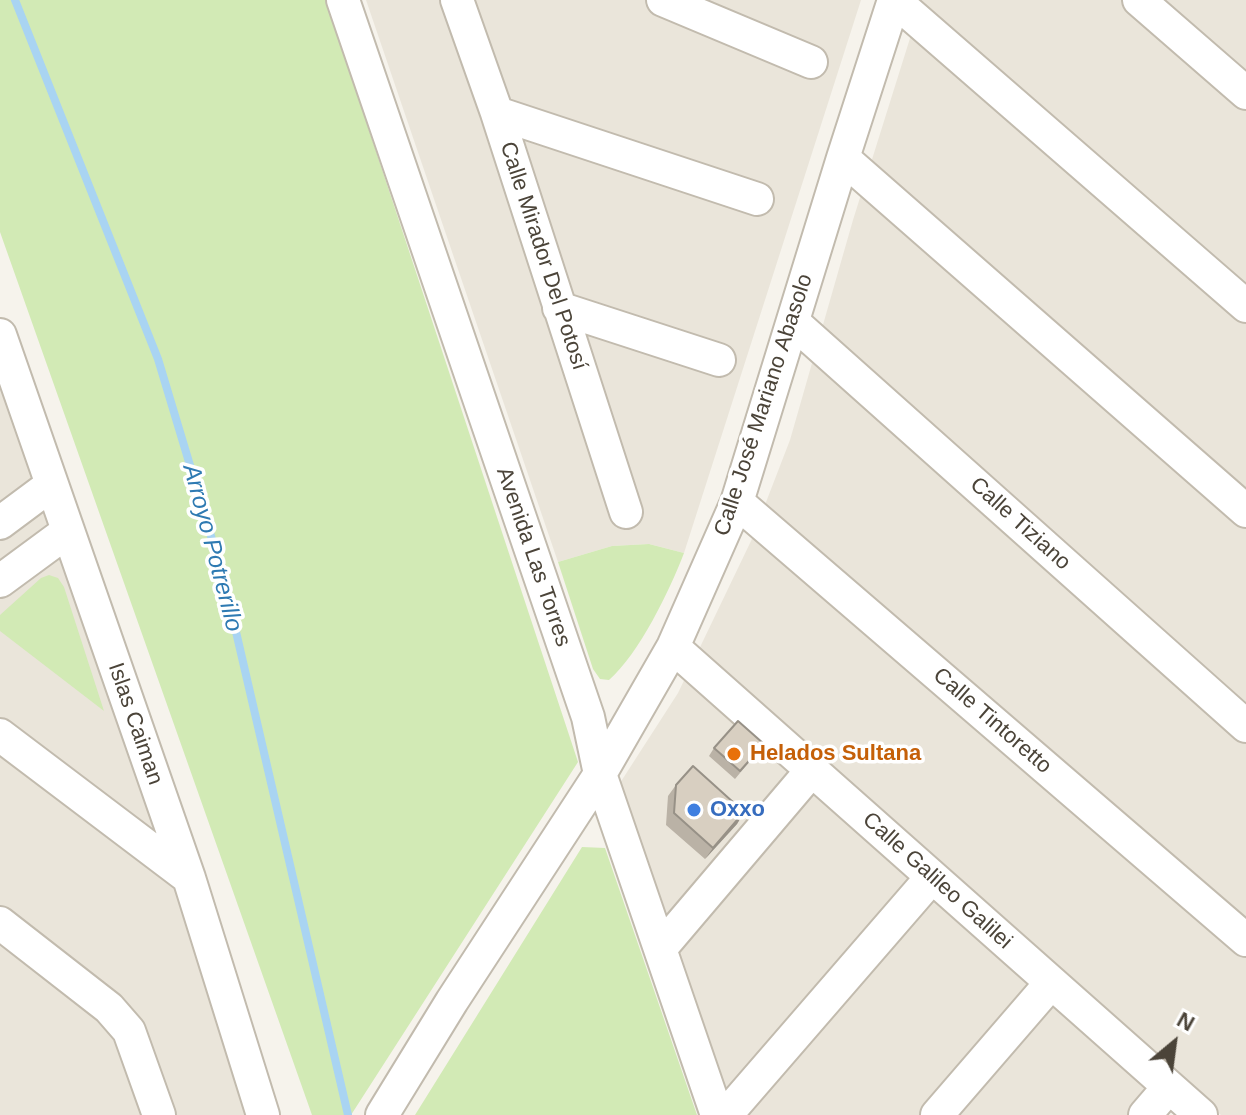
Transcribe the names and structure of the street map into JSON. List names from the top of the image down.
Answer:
{
  "streets": {
    "street": [
      "Calle Mirador Del Potosí",
      "Calle José Mariano Abasolo",
      "Calle Tiziano",
      "Avenida Las Torres",
      "Calle Tintoretto",
      "Islas Caiman",
      "Calle Galileo Galilei"
    ]
  },
  "crossings": [
    ["Calle José Mariano Abasolo", "Calle Tiziano"],
    ["Calle José Mariano Abasolo", "Avenida Las Torres"],
    ["Calle José Mariano Abasolo", "Calle Tintoretto"],
    ["Calle José Mariano Abasolo", "Calle Galileo Galilei"]
  ],
  "water": ["Arroyo Potrerillo"],
  "places": ["Helados Sultana", "Oxxo"],
  "north": "top right"
}
